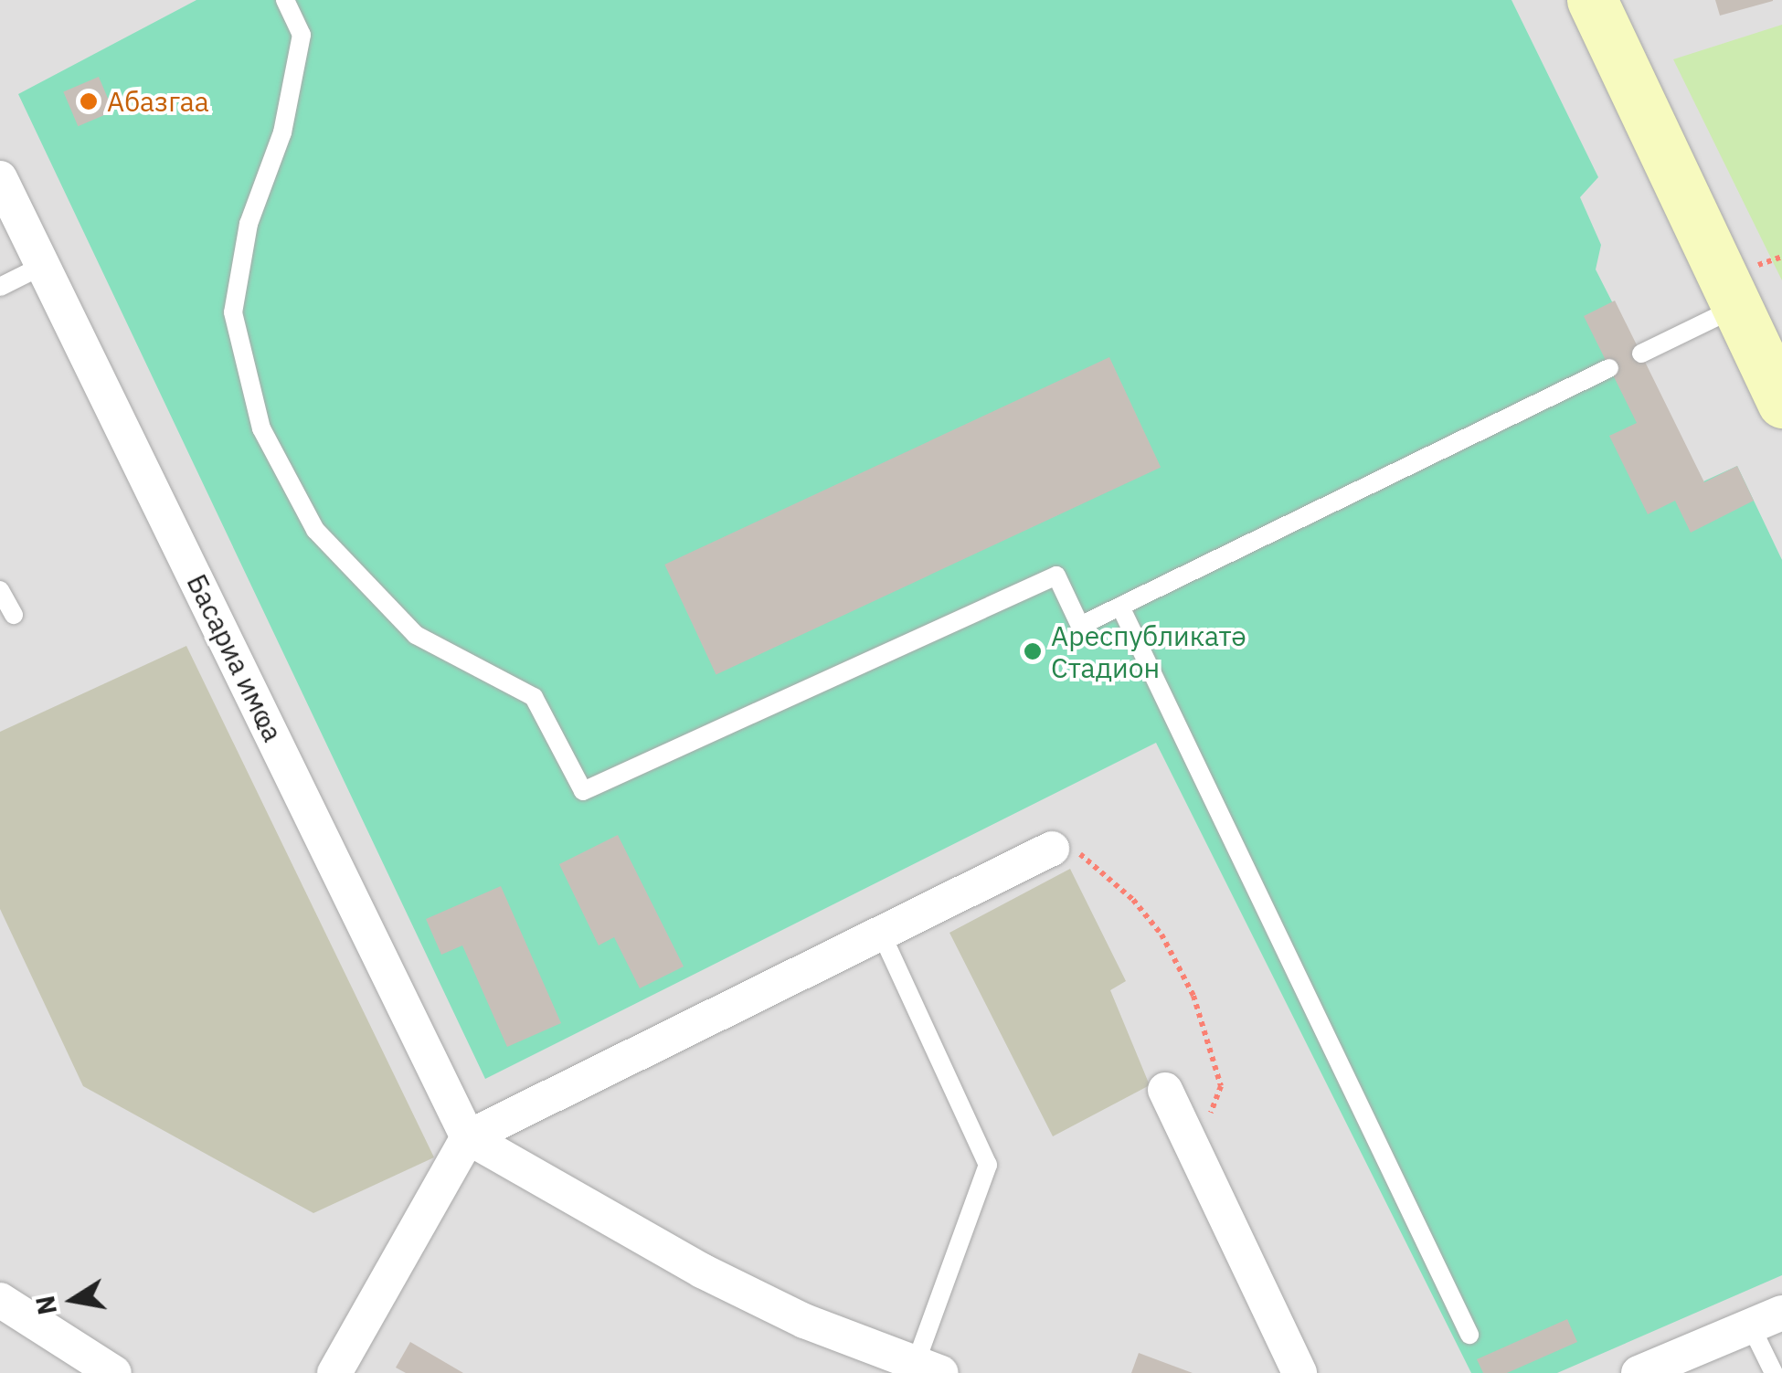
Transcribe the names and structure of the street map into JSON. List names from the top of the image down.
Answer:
{
  "streets": {
    "street": ["Басариа имҩа"]
  },
  "places": ["Абазгаа", "Ареспубликатә Стадион"],
  "north": "left"
}
